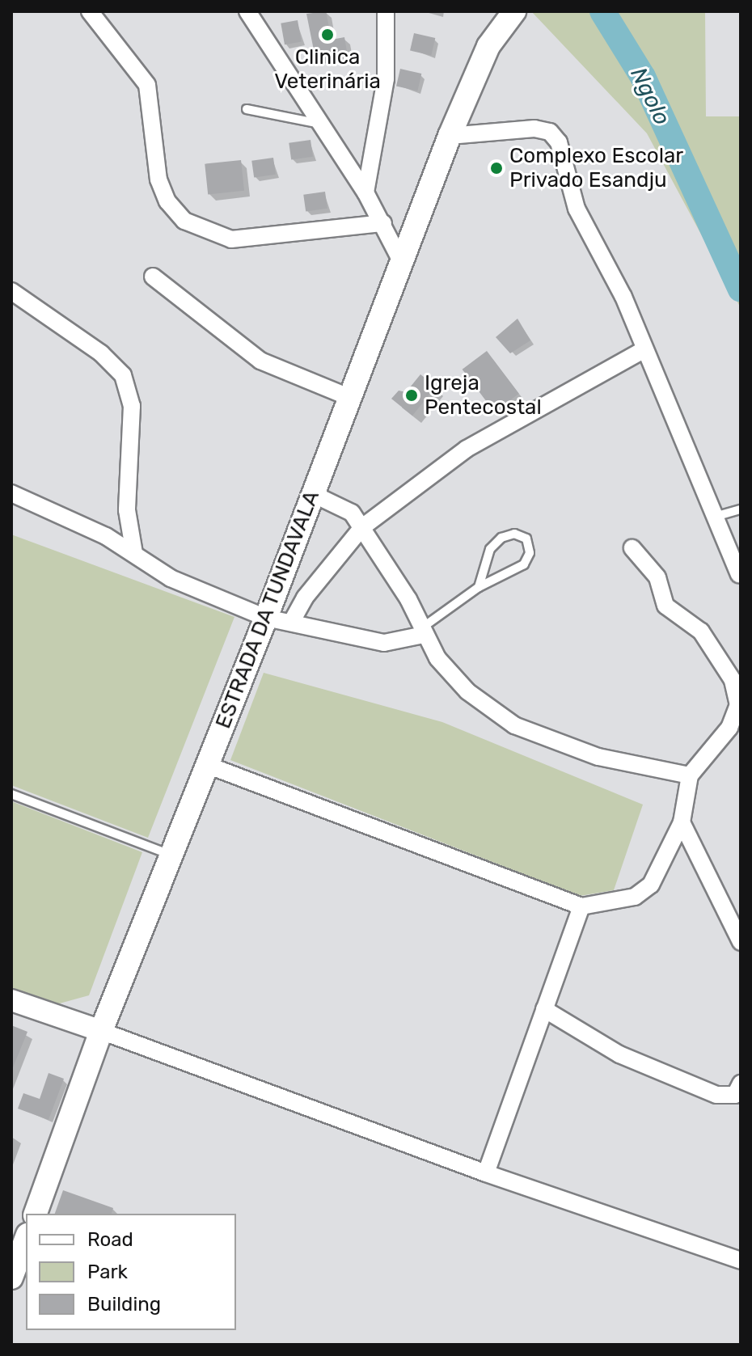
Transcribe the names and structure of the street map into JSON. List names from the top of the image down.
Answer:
{
  "streets": {
    "main road": ["ESTRADA DA TUNDAVALA"]
  },
  "water": ["Ngolo"],
  "places": ["Clinica Veterinária", "Complexo Escolar Privado Esandju", "Igreja Pentecostal"],
  "legend": ["Road", "Park", "Building"]
}
